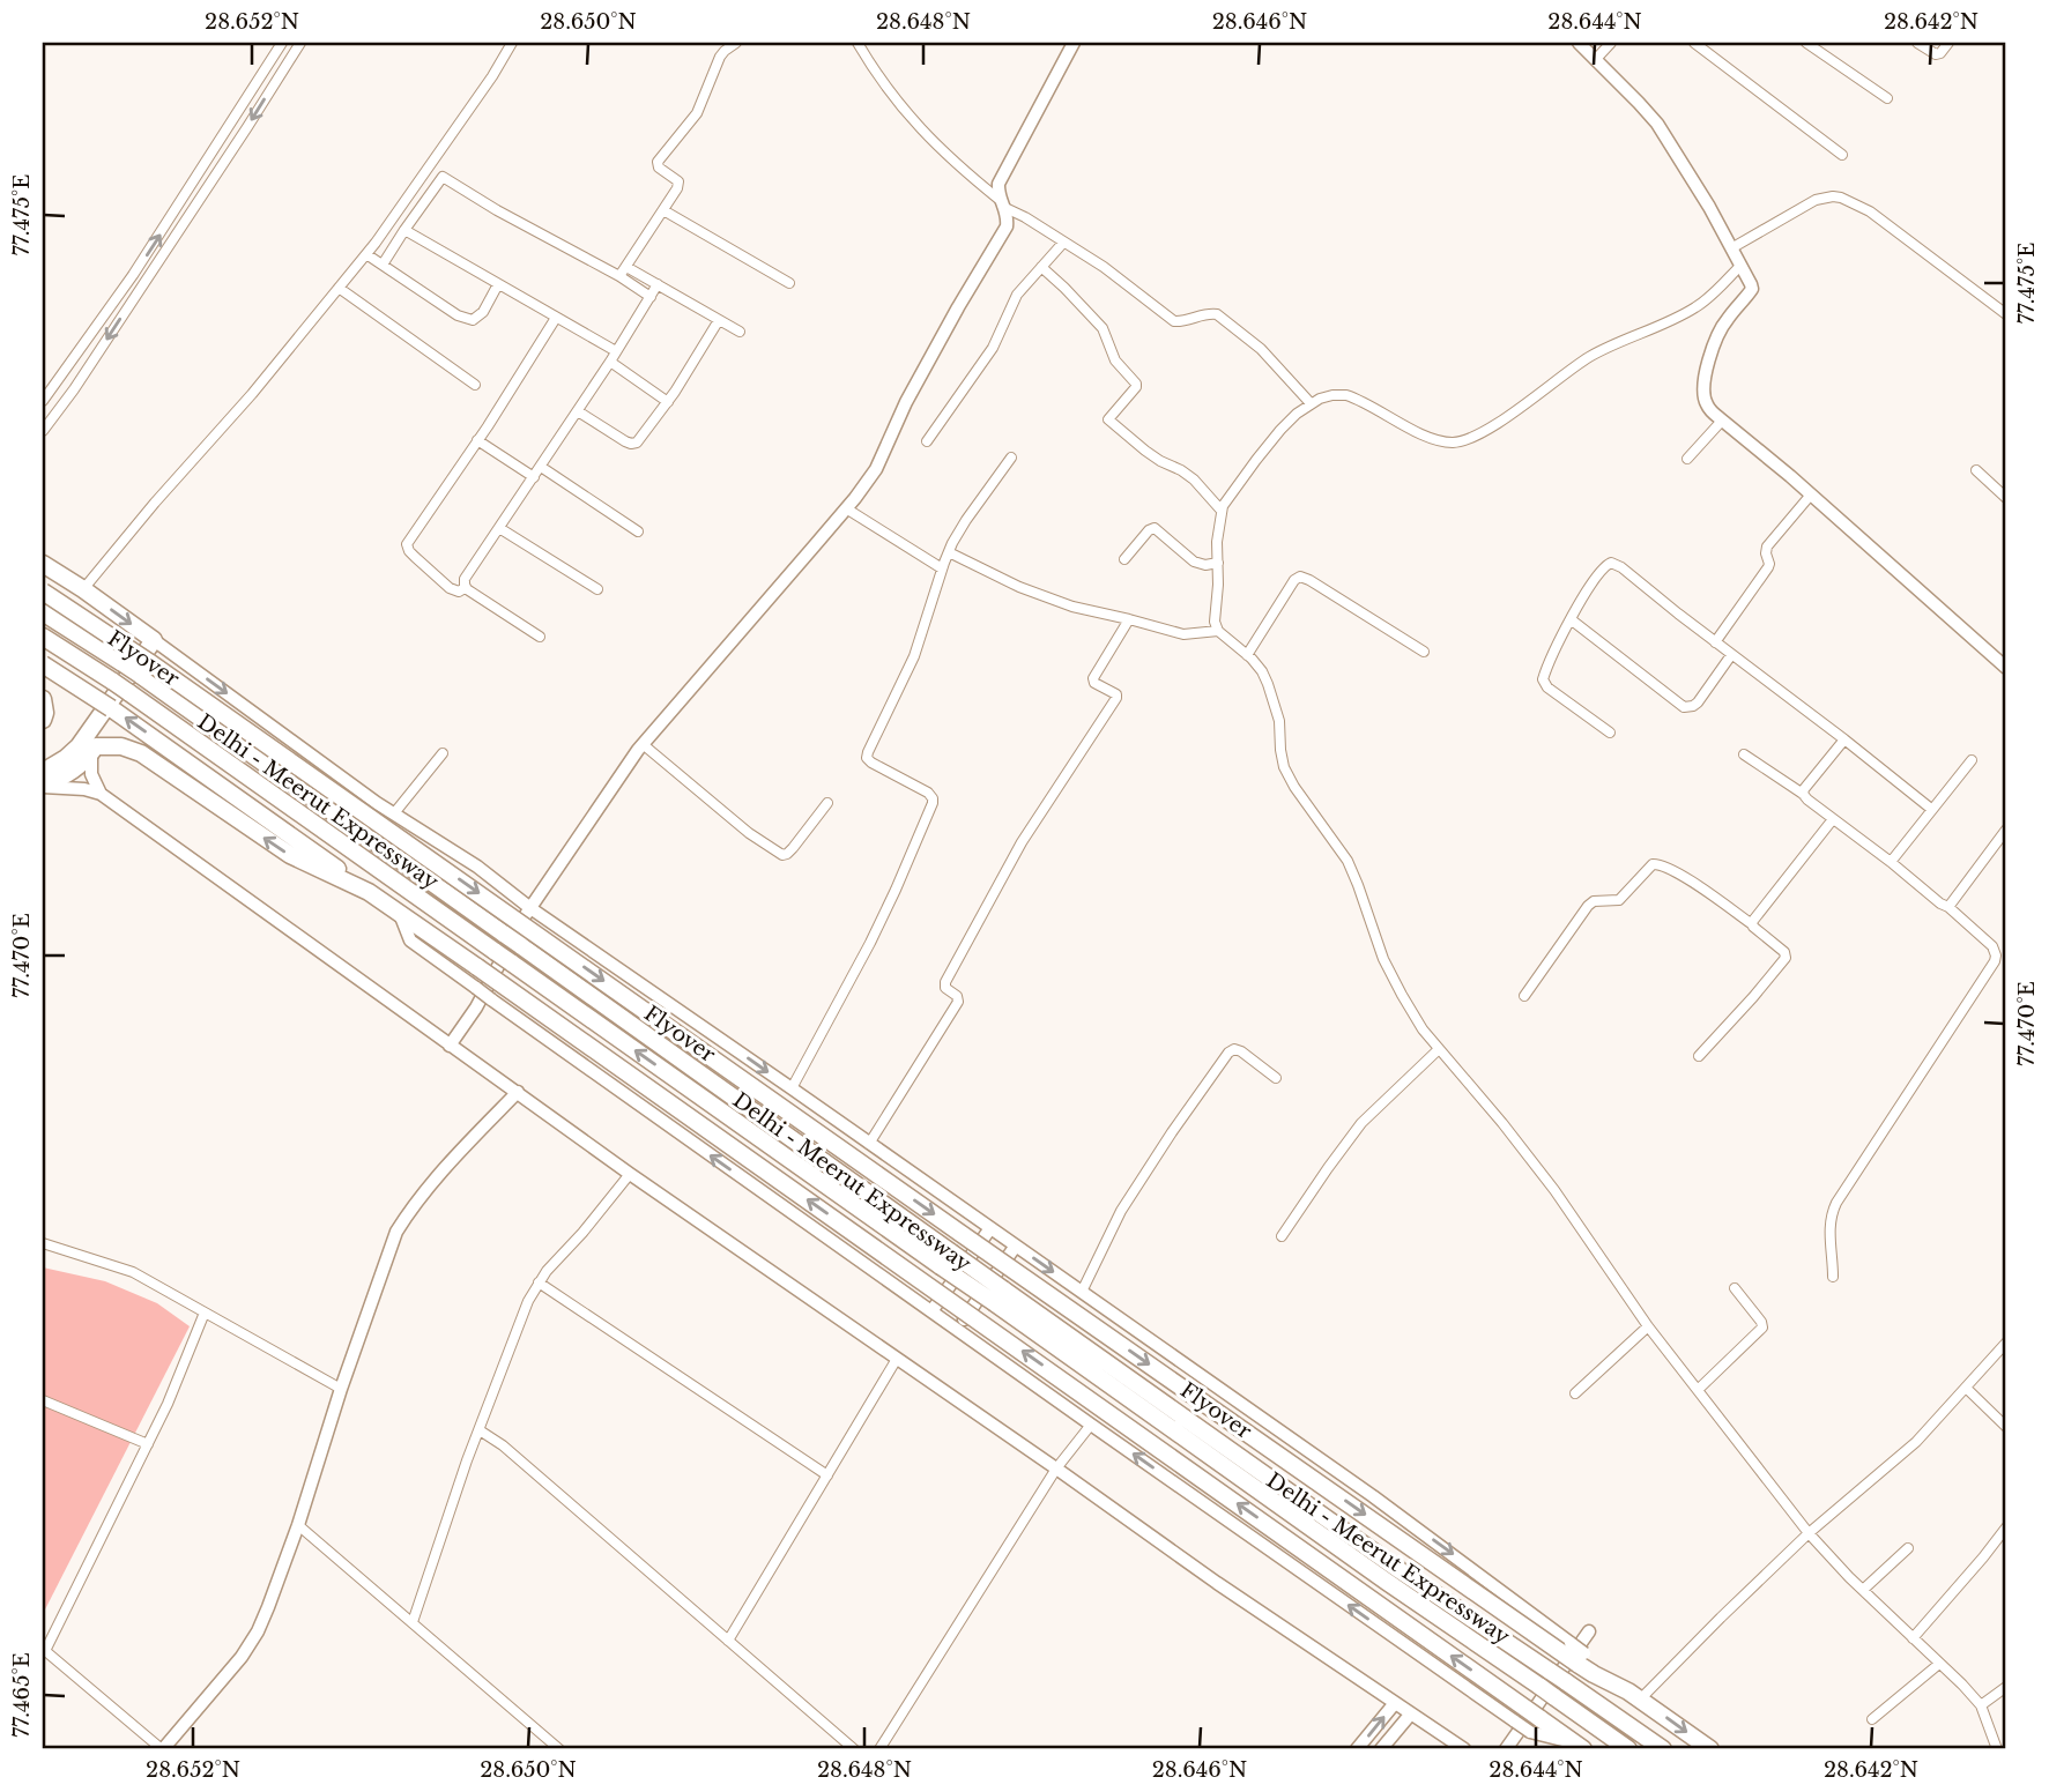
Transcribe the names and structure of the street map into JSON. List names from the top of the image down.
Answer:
{
  "streets": {
    "highway": ["Flyover", "Delhi - Meerut Expressway"]
  },
  "coordinates": [
    "28.652°N",
    "28.650°N",
    "28.648°N",
    "28.646°N",
    "28.644°N",
    "28.642°N",
    "77.475°E",
    "77.470°E",
    "77.465°E"
  ]
}
